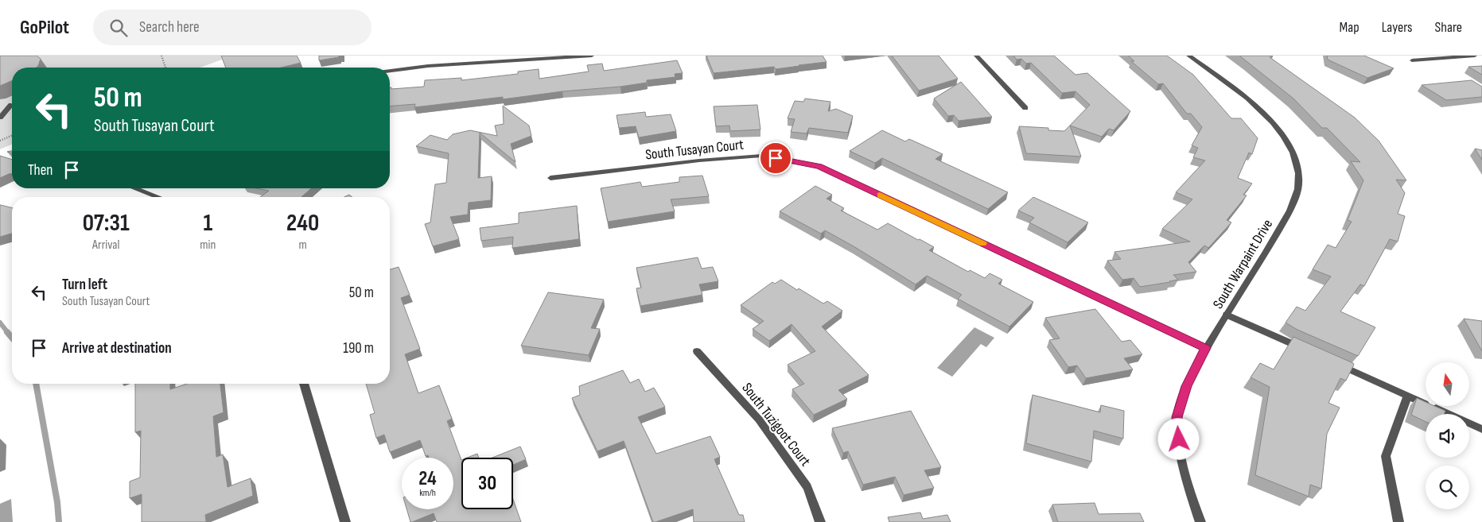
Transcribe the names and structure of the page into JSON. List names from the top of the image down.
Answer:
{
  "streets": {
    "street": ["South Tusayan Court", "South Warpaint Drive", "South Tuzigoot Court"]
  },
  "crossings": [
    ["South Tusayan Court", "South Warpaint Drive"]
  ],
  "north": "top",
  "page": {
    "header": "GoPilot",
    "search": "Search here",
    "nav": ["Map", "Layers", "Share"],
    "turn": ["50 m", "South Tusayan Court"],
    "then": "Then",
    "eta": [
      "07:31",
      "Arrival",
      "1",
      "min",
      "240",
      "m"
    ],
    "list": [
      {
        "name": "Turn left",
        "note": "South Tusayan Court",
        "value": "50 m"
      },
      {
        "name": "Arrive at destination",
        "value": "190 m"
      }
    ],
    "speed": "24 km/h",
    "limit": "30"
  }
}
